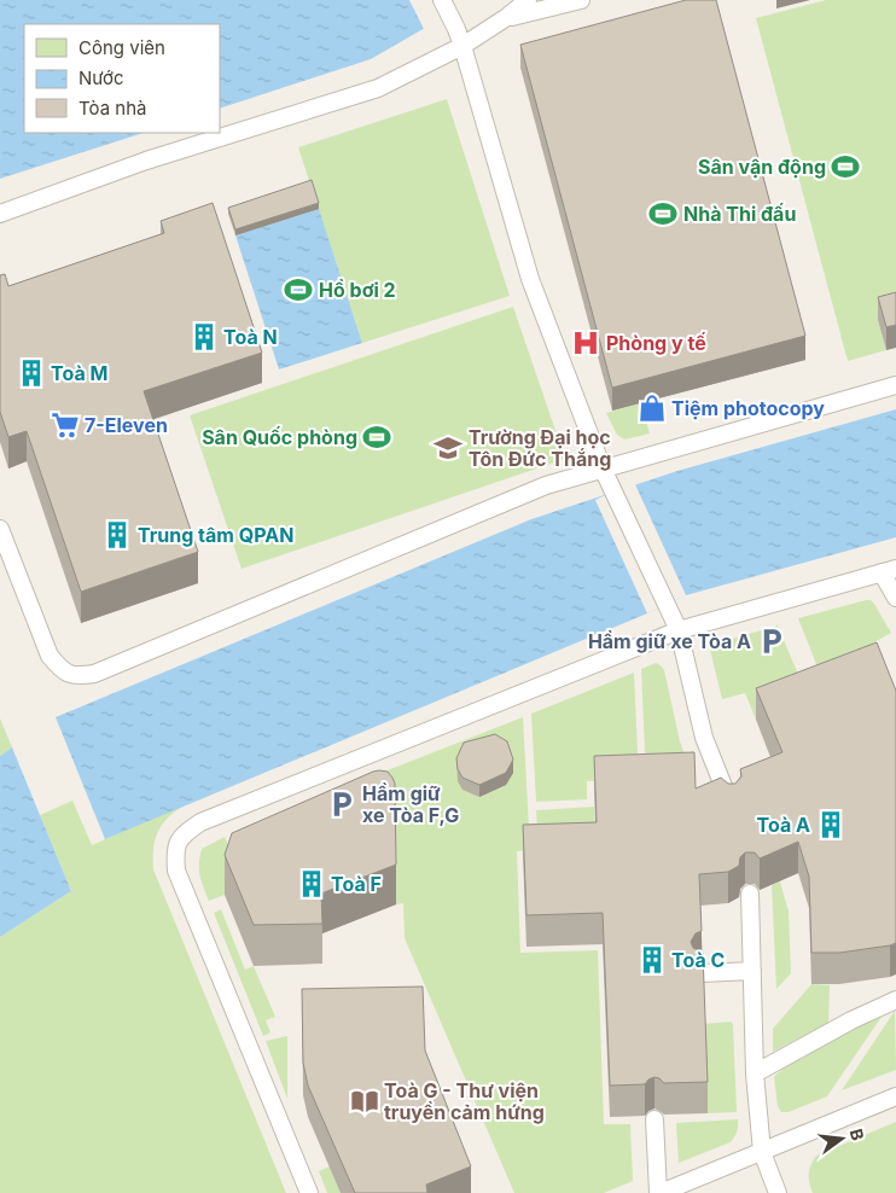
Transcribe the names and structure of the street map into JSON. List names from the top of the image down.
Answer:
{
  "places": {
    "sports": [
      "Sân vận động",
      "Nhà Thi đấu",
      "Hồ bơi 2",
      "Sân Quốc phòng"
    ],
    "building": [
      "Toà N",
      "Toà M",
      "Trung tâm QPAN",
      "Toà A",
      "Toà F",
      "Toà C"
    ],
    "hospital": ["Phòng y tế"],
    "shop": ["Tiệm photocopy"],
    "supermarket": ["7-Eleven"],
    "school or university": ["Trường Đại học Tôn Đức Thắng"],
    "parking": ["Hầm giữ xe Tòa A", "Hầm giữ xe Tòa F,G"],
    "library": ["Toà G - Thư viện truyền cảm hứng"]
  },
  "legend": ["Công viên", "Nước", "Tòa nhà"],
  "north": "right"
}
